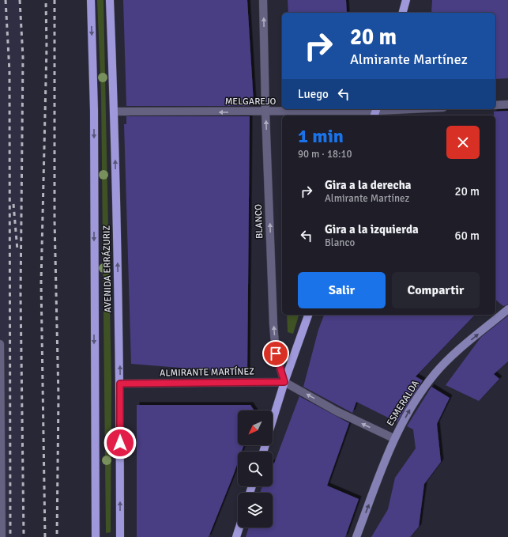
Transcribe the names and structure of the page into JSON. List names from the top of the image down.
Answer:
{
  "streets": {
    "main road": ["AVENIDA ERRÁZURIZ", "ESMERALDA"],
    "street": ["MELGAREJO", "BLANCO", "ALMIRANTE MARTÍNEZ"]
  },
  "crossings": [
    ["MELGAREJO", "BLANCO"],
    ["MELGAREJO", "AVENIDA ERRÁZURIZ"],
    ["BLANCO", "ALMIRANTE MARTÍNEZ"],
    ["AVENIDA ERRÁZURIZ", "ALMIRANTE MARTÍNEZ"],
    ["ALMIRANTE MARTÍNEZ", "ESMERALDA"]
  ],
  "one_way": [
    "MELGAREJO",
    "BLANCO",
    "ALMIRANTE MARTÍNEZ",
    "ESMERALDA"
  ],
  "north": "bottom left",
  "page": {
    "turn": ["20 m", "Almirante Martínez"],
    "then": "Luego",
    "heading": ["1 min", "90 m · 18:10"],
    "list": [
      {
        "name": "Gira a la derecha",
        "note": "Almirante Martínez",
        "value": "20 m"
      },
      {
        "name": "Gira a la izquierda",
        "note": "Blanco",
        "value": "60 m"
      }
    ],
    "buttons": ["Salir", "Compartir"]
  }
}
